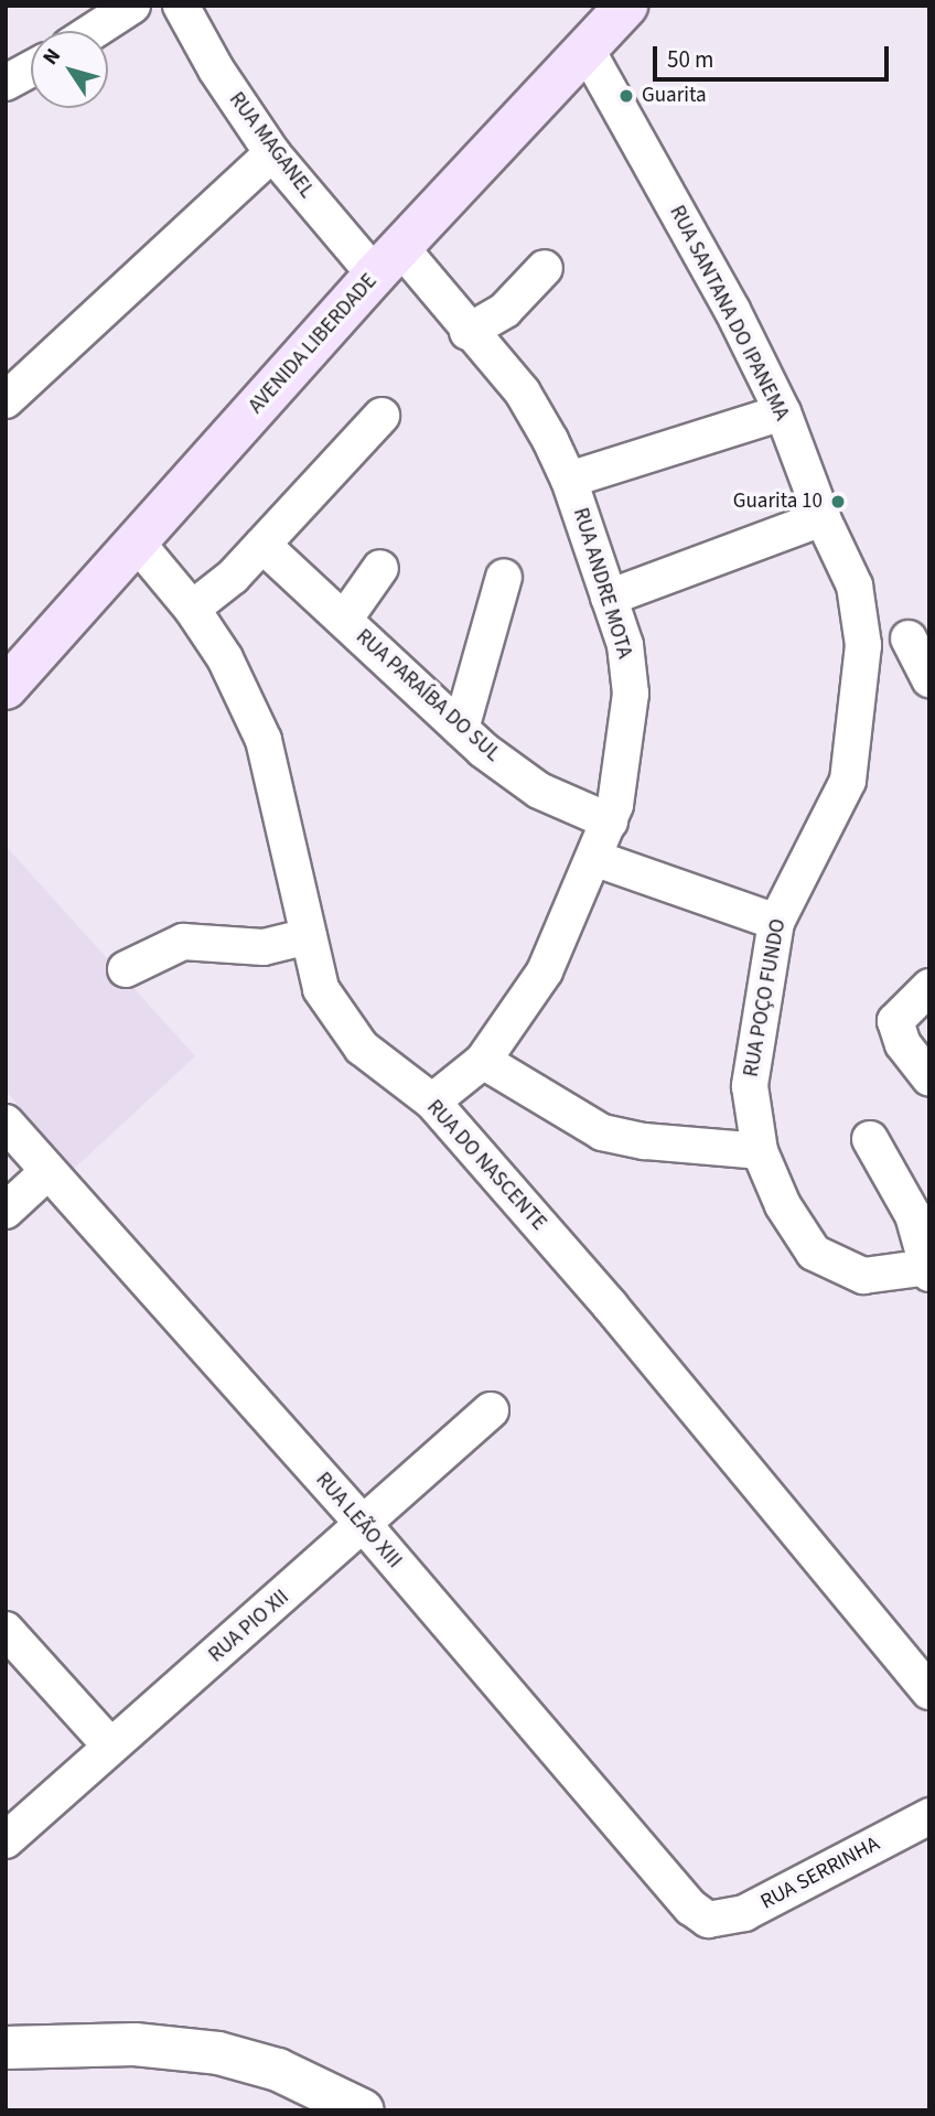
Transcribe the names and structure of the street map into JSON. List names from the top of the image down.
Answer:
{
  "streets": {
    "main road": ["AVENIDA LIBERDADE"],
    "street": [
      "RUA MAGANEL",
      "RUA SANTANA DO IPANEMA",
      "RUA ANDRE MOTA",
      "RUA PARAÍBA DO SUL",
      "RUA POÇO FUNDO",
      "RUA DO NASCENTE",
      "RUA LEÃO XIII",
      "RUA PIO XII",
      "RUA SERRINHA"
    ]
  },
  "crossings": [
    ["RUA MAGANEL", "AVENIDA LIBERDADE"],
    ["RUA MAGANEL", "RUA ANDRE MOTA"],
    ["RUA SANTANA DO IPANEMA", "AVENIDA LIBERDADE"],
    ["RUA SANTANA DO IPANEMA", "RUA POÇO FUNDO"],
    ["AVENIDA LIBERDADE", "RUA ANDRE MOTA"],
    ["AVENIDA LIBERDADE", "RUA DO NASCENTE"],
    ["RUA ANDRE MOTA", "RUA PARAÍBA DO SUL"],
    ["RUA ANDRE MOTA", "RUA DO NASCENTE"],
    ["RUA LEÃO XIII", "RUA PIO XII"],
    ["RUA LEÃO XIII", "RUA SERRINHA"]
  ],
  "places": ["Guarita", "Guarita 10"],
  "scale_bar": "50 m",
  "north": "top left"
}
